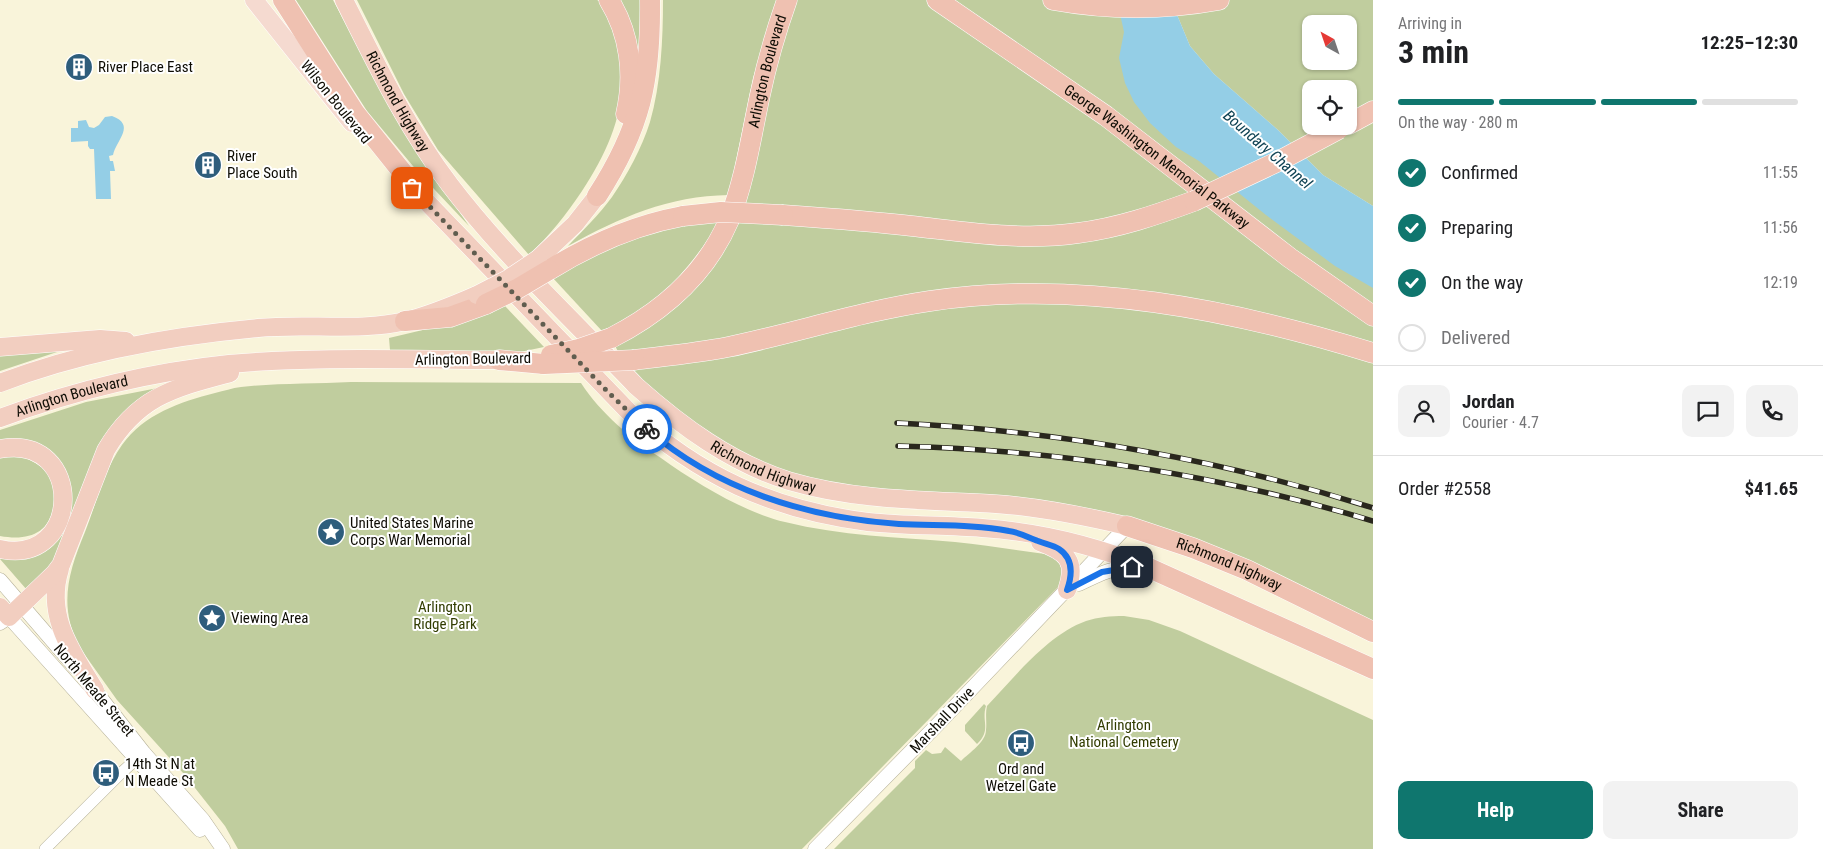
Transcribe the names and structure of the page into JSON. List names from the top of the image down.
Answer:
{
  "streets": {
    "highway": ["Arlington Boulevard", "Richmond Highway", "George Washington Memorial Parkway"],
    "main road": ["Wilson Boulevard"],
    "street": ["North Meade Street", "Marshall Drive"]
  },
  "crossings": [
    ["Richmond Highway", "Wilson Boulevard"],
    ["Richmond Highway", "Marshall Drive"]
  ],
  "water": ["Boundary Channel"],
  "parks": ["Arlington Ridge Park", "Arlington National Cemetery"],
  "places": {
    "building": ["River Place East", "River Place South"],
    "place": ["United States Marine Corps War Memorial", "Viewing Area"],
    "bus stop": ["Ord and Wetzel Gate", "14th St N at N Meade St"]
  },
  "north": "top left",
  "page": {
    "heading": ["3 min", "Arriving in", "12:25–12:30"],
    "panel": [
      "Jordan",
      "Courier · 4.7",
      "Order #2558",
      "$41.65"
    ],
    "bar": "On the way · 280 m",
    "list": [
      ["Confirmed", "11:55"],
      ["Preparing", "11:56"],
      ["On the way", "12:19"],
      "Delivered"
    ],
    "buttons": ["Help", "Share"]
  }
}
